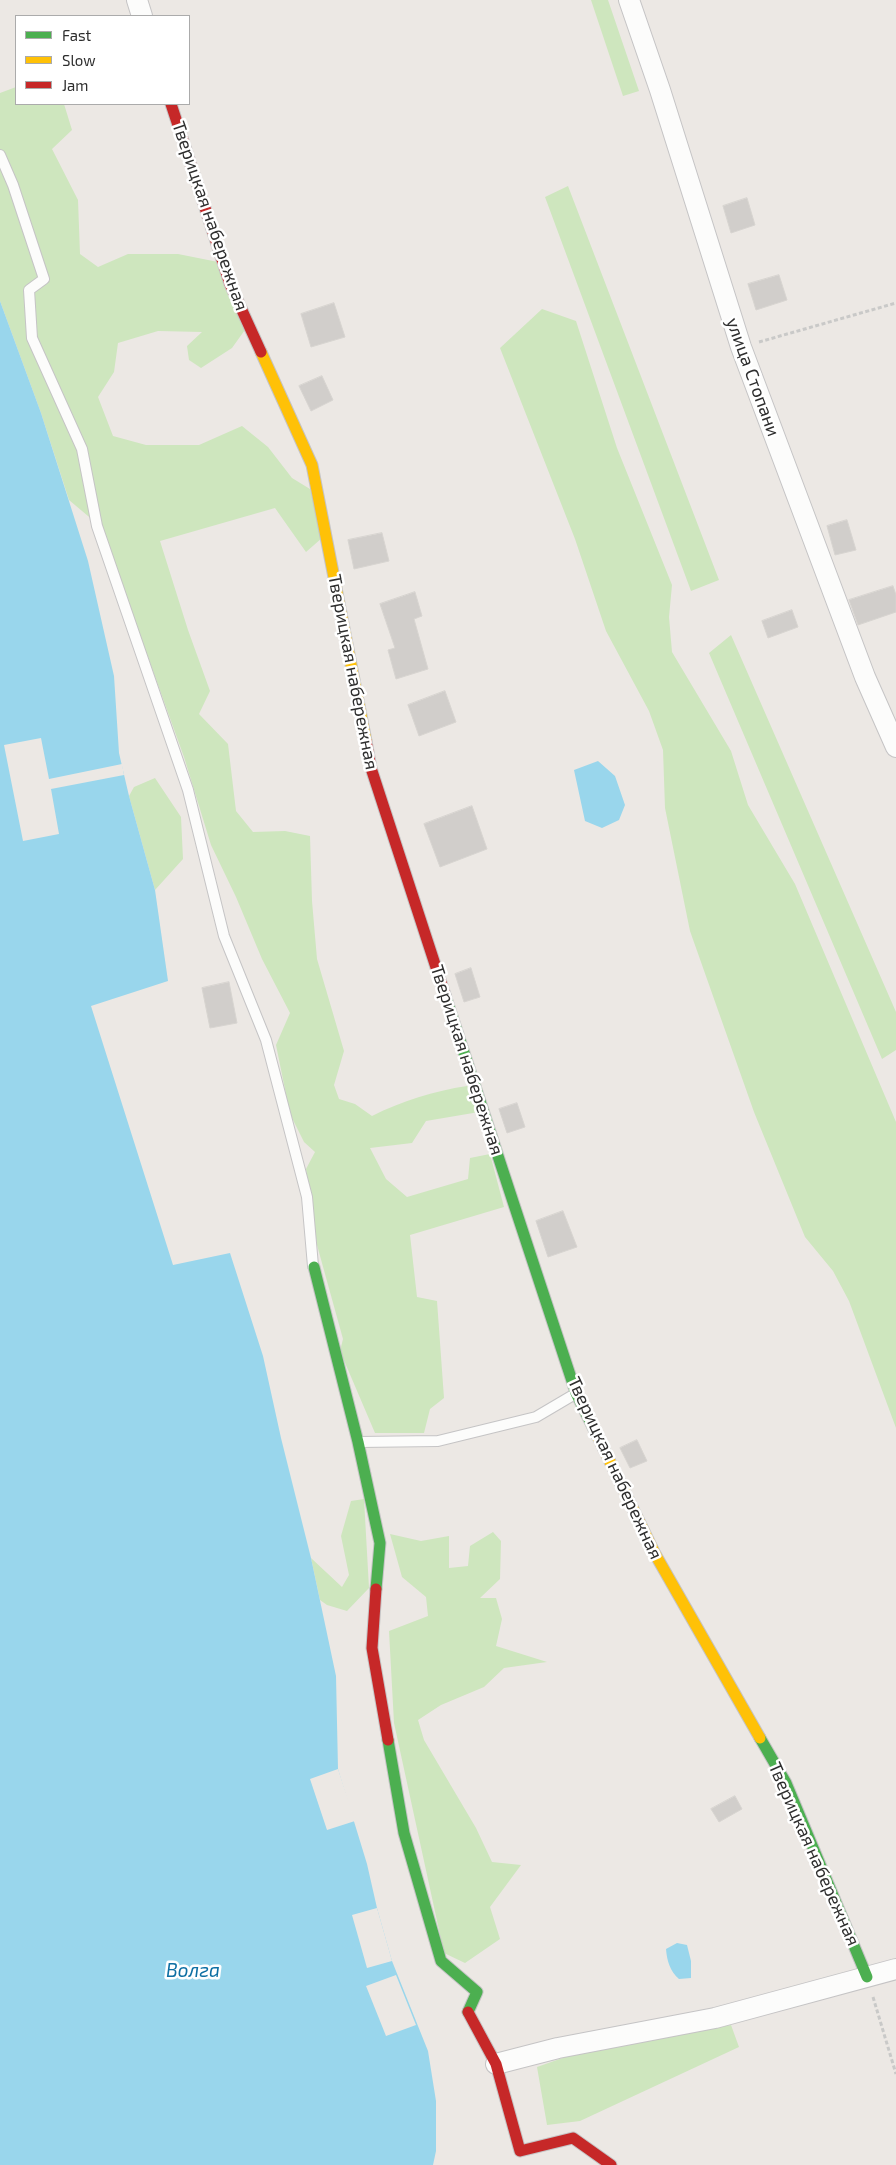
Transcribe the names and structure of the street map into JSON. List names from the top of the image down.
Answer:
{
  "streets": {
    "street": ["Тверицкая набережная", "улица Стопани"]
  },
  "water": ["Волга"],
  "legend": ["Fast", "Slow", "Jam"]
}
